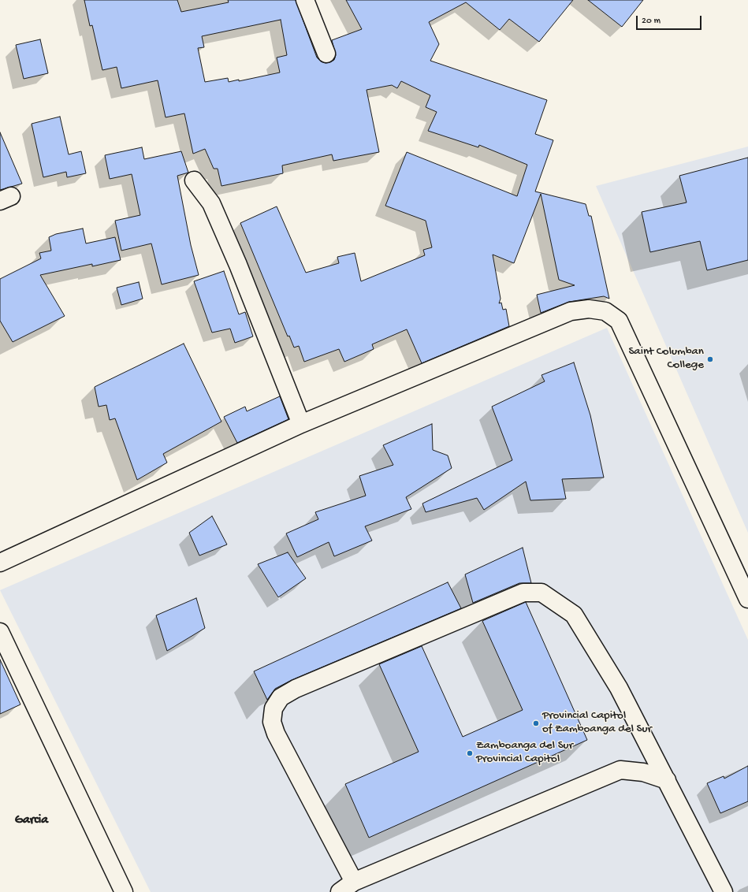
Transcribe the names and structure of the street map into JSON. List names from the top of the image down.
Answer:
{
  "districts": ["Garcia"],
  "places": ["Saint Columban College", "Provincial Capitol of Zamboanga del Sur", "Zamboanga del Sur Provincial Capitol"],
  "scale_bar": "20 m"
}
